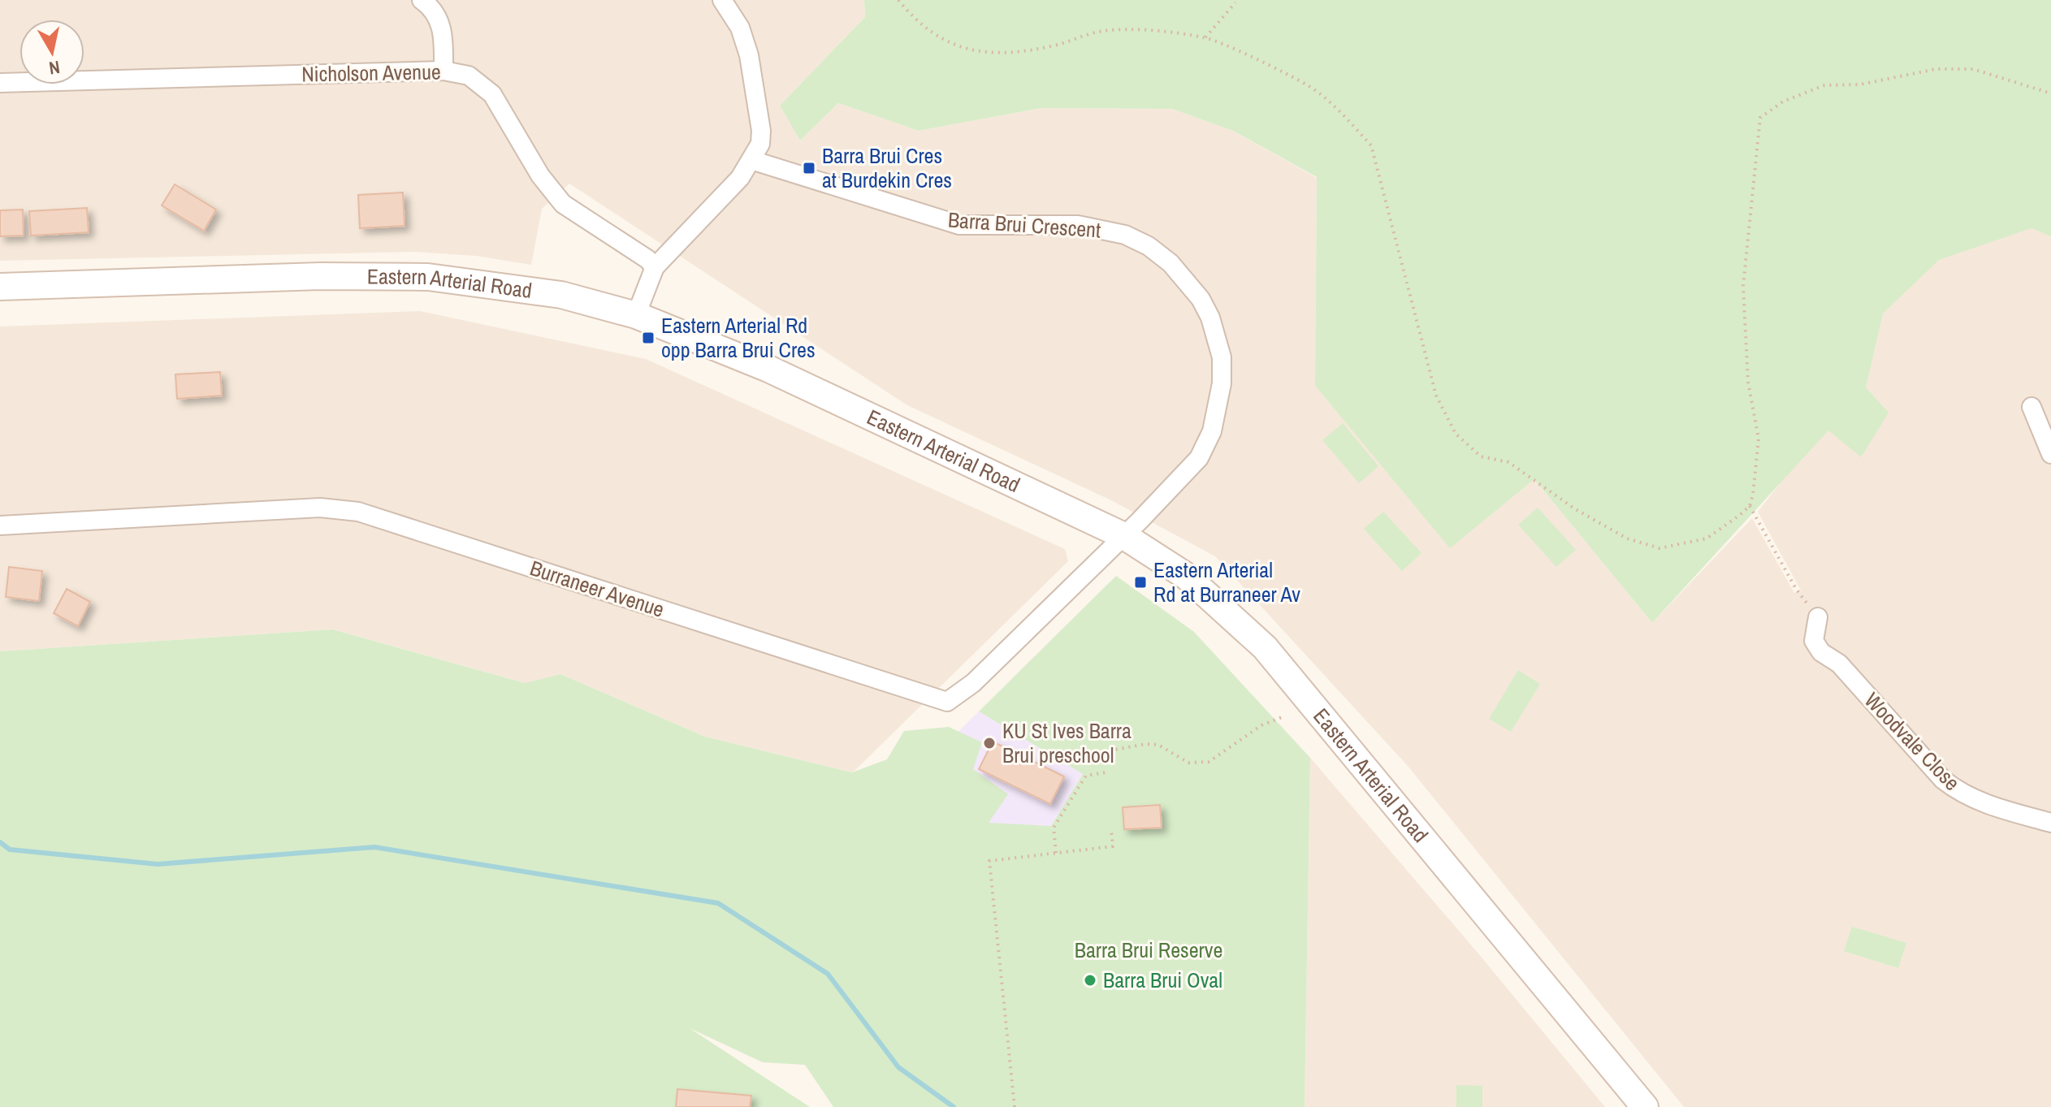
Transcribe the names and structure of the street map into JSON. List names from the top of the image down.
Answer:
{
  "streets": {
    "main road": ["Eastern Arterial Road"],
    "street": [
      "Nicholson Avenue",
      "Barra Brui Crescent",
      "Burraneer Avenue",
      "Woodvale Close"
    ]
  },
  "crossings": [
    ["Barra Brui Crescent", "Eastern Arterial Road"],
    ["Barra Brui Crescent", "Burraneer Avenue"],
    ["Eastern Arterial Road", "Burraneer Avenue"]
  ],
  "parks": ["Barra Brui Reserve"],
  "places": {
    "transit": ["Barra Brui Cres at Burdekin Cres", "Eastern Arterial Rd opp Barra Brui Cres", "Eastern Arterial Rd at Burraneer Av"],
    "other": ["KU St Ives Barra Brui preschool", "Barra Brui Oval"]
  },
  "north": "bottom"
}
